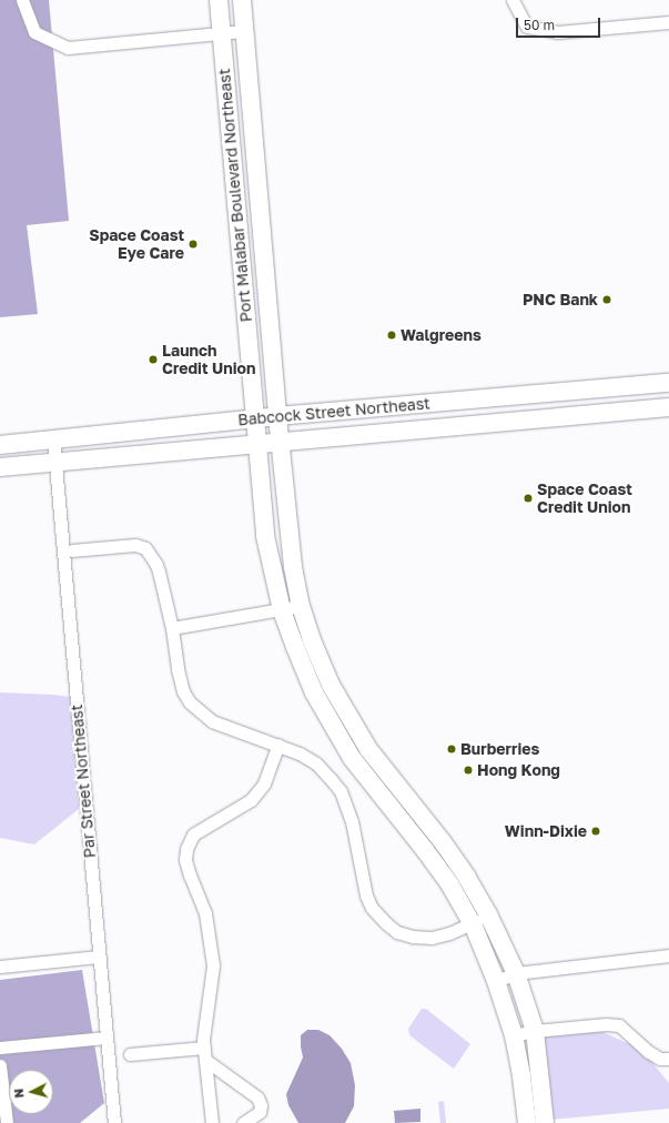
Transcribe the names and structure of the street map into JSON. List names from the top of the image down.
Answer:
{
  "streets": {
    "street": ["Port Malabar Boulevard Northeast", "Babcock Street Northeast", "Par Street Northeast"]
  },
  "crossings": [
    ["Port Malabar Boulevard Northeast", "Babcock Street Northeast"],
    ["Babcock Street Northeast", "Par Street Northeast"]
  ],
  "places": [
    "Space Coast Eye Care",
    "PNC Bank",
    "Walgreens",
    "Launch Credit Union",
    "Space Coast Credit Union",
    "Burberries",
    "Hong Kong",
    "Winn-Dixie"
  ],
  "scale_bar": "50 m",
  "north": "left"
}
